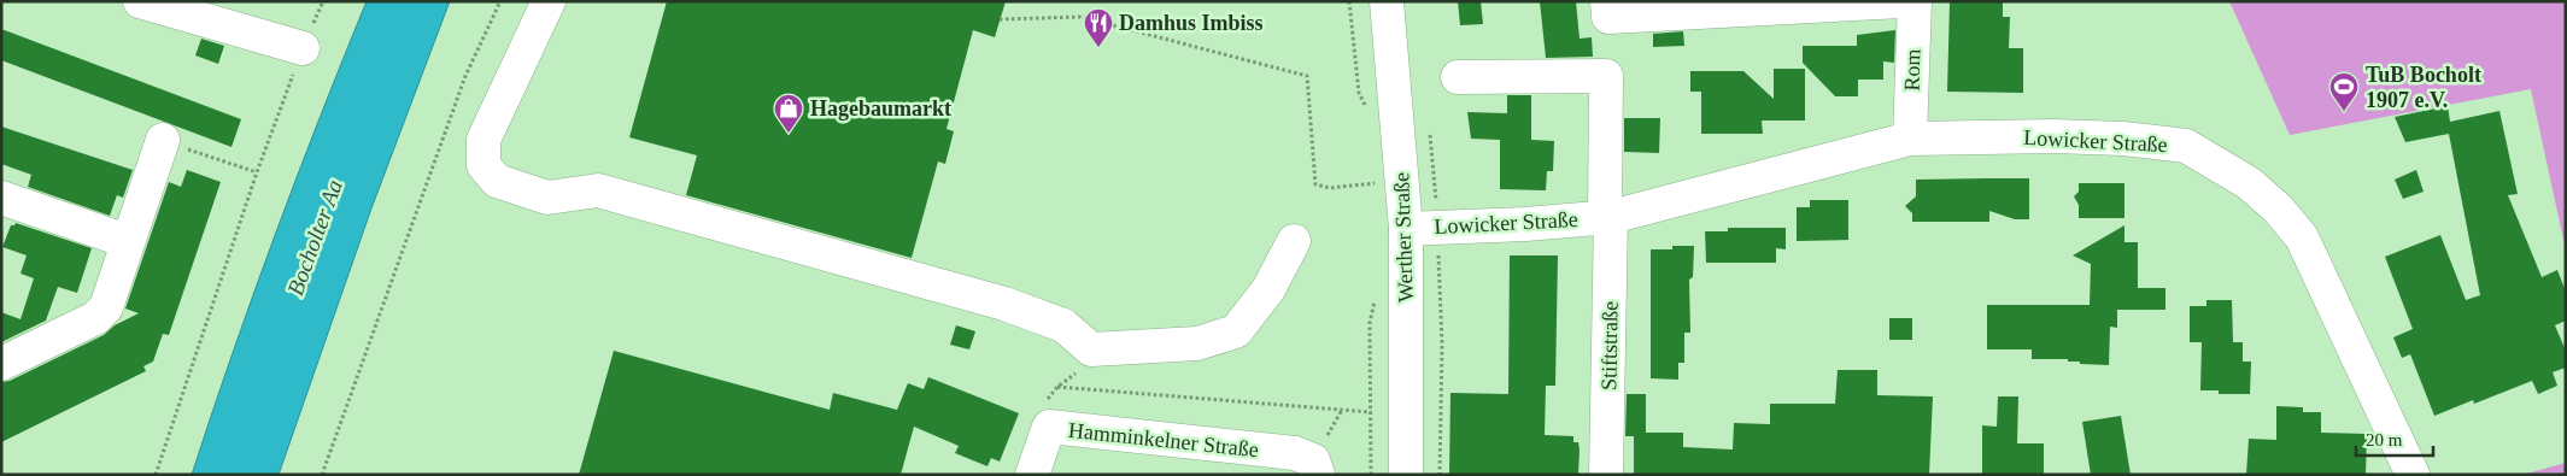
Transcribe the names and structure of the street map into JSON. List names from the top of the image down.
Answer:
{
  "streets": {
    "street": [
      "Rom",
      "Lowicker Straße",
      "Werther Straße",
      "Stiftstraße",
      "Hamminkelner Straße"
    ]
  },
  "crossings": [
    ["Rom", "Lowicker Straße"],
    ["Lowicker Straße", "Werther Straße"],
    ["Lowicker Straße", "Stiftstraße"]
  ],
  "water": ["Bocholter Aa"],
  "places": {
    "restaurant": ["Damhus Imbiss"],
    "sports": ["TuB Bocholt 1907 e.V."],
    "shop": ["Hagebaumarkt"]
  },
  "scale_bar": "20 m"
}
